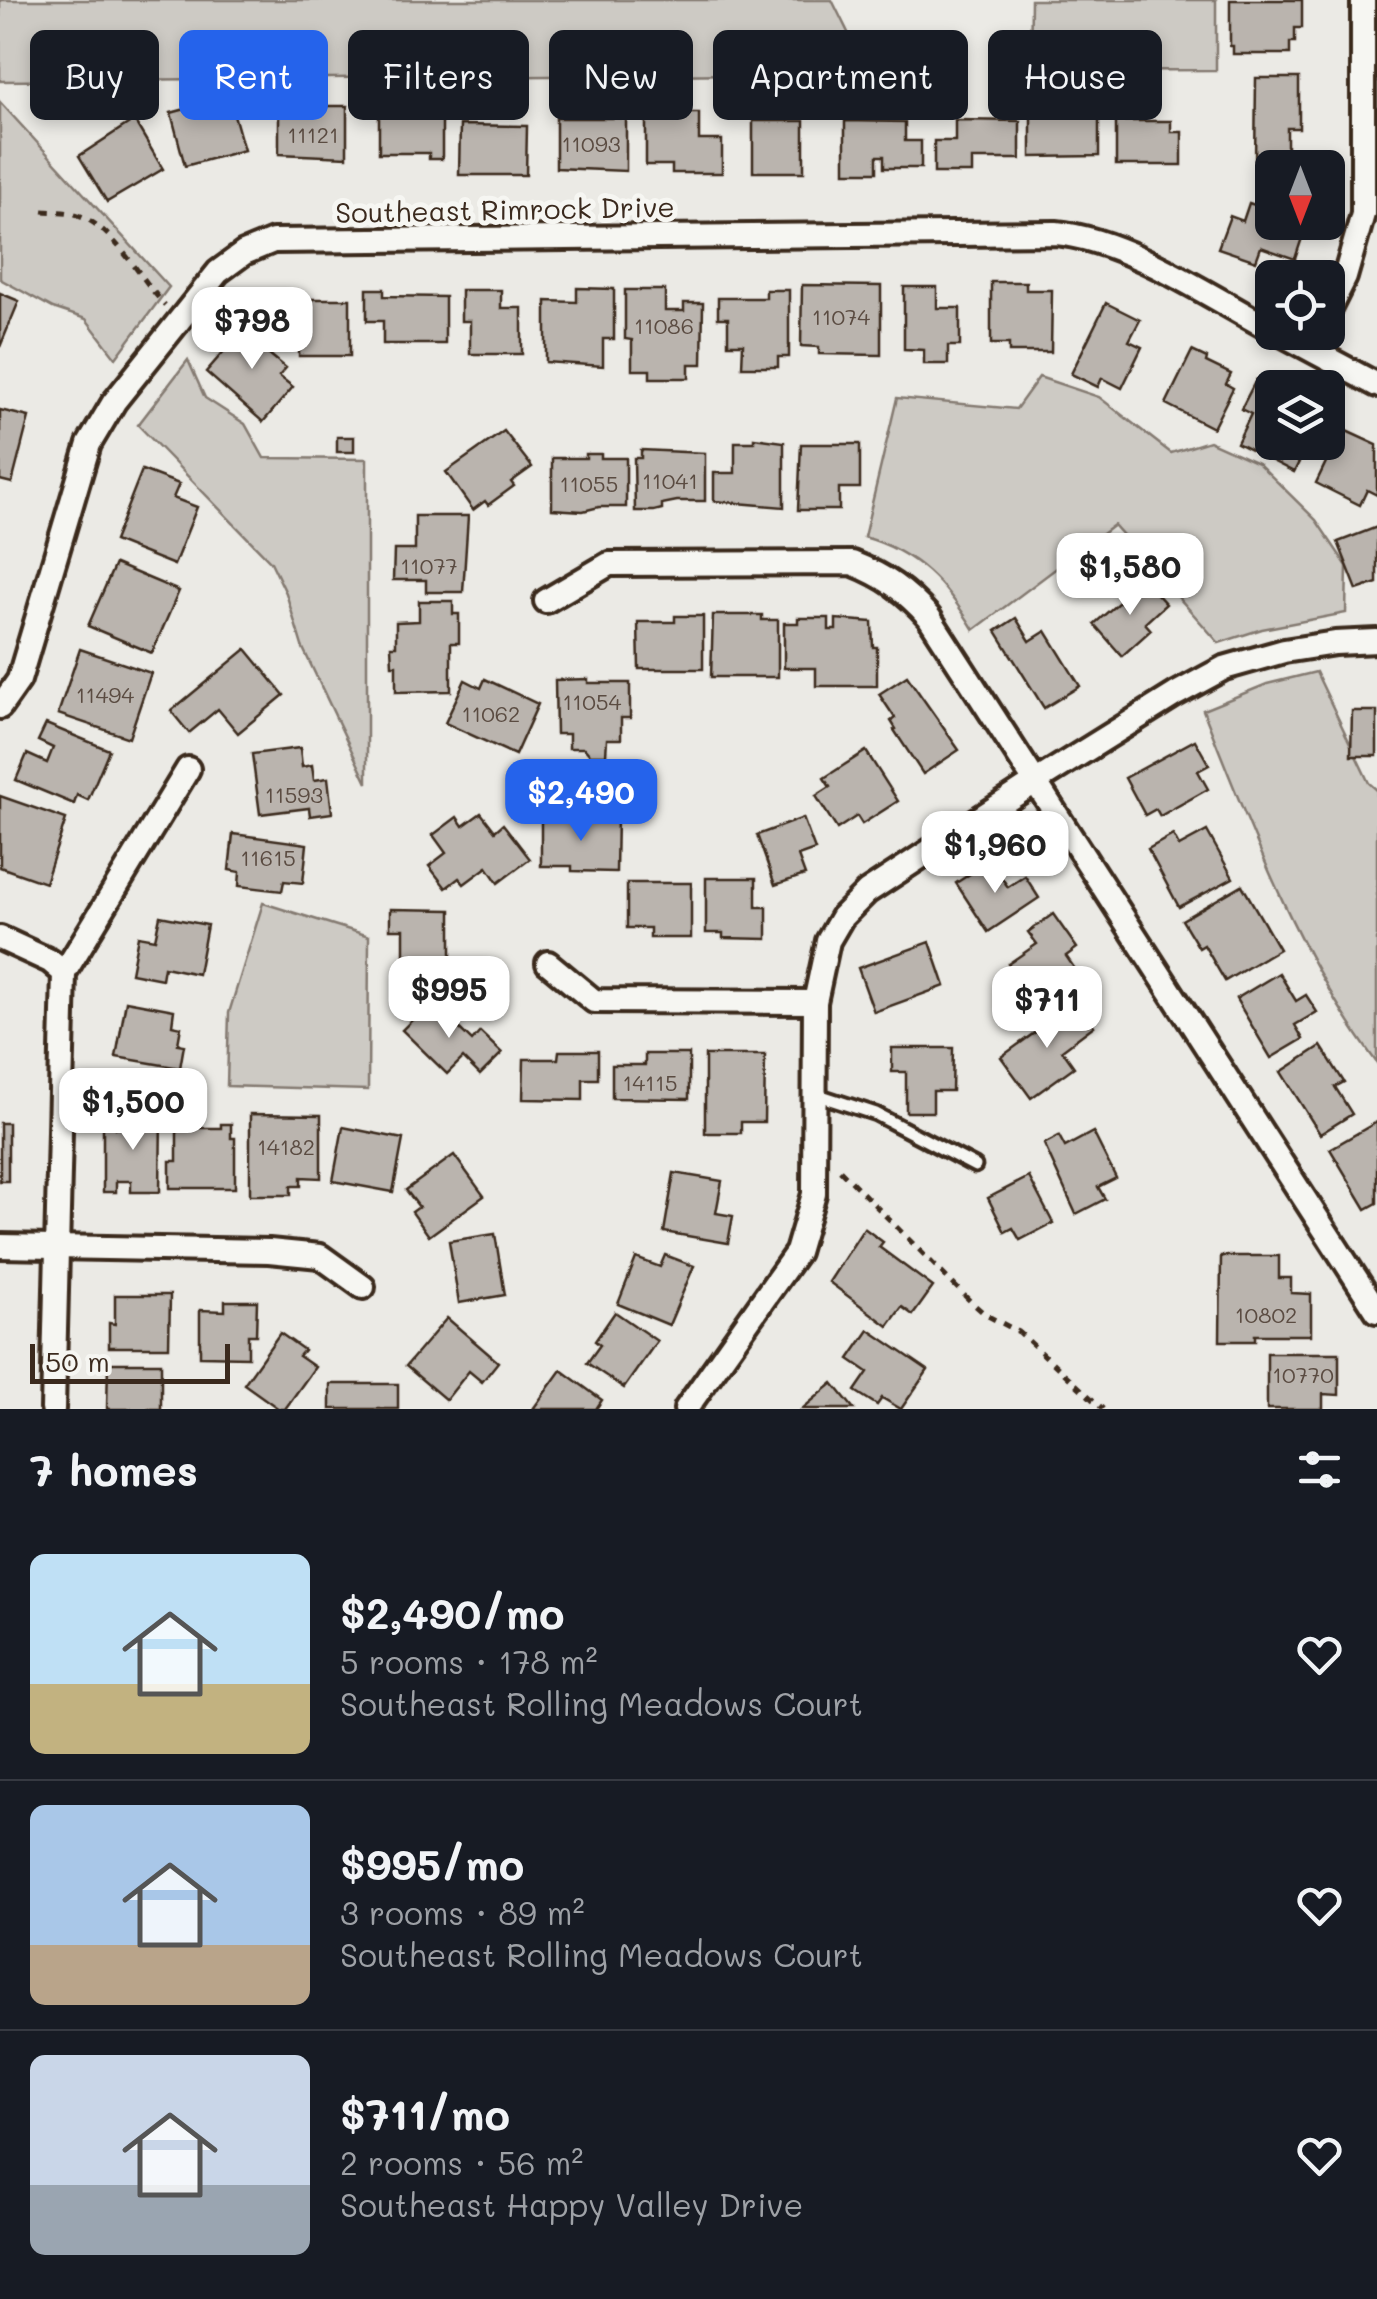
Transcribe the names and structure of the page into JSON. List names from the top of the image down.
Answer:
{
  "streets": {
    "street": ["Southeast Rimrock Drive"]
  },
  "house_numbers": [
    "11121",
    "11093",
    "11074",
    "11086",
    "11041",
    "11055",
    "11077",
    "11494",
    "11054",
    "11062",
    "11593",
    "11615",
    "14115",
    "14182",
    "10802",
    "10770"
  ],
  "scale_bar": "50 m",
  "north": "bottom",
  "page": {
    "chip": [
      "Buy",
      "Rent",
      "Filters",
      "New",
      "Apartment",
      "House"
    ],
    "price": [
      "$798",
      "$1,580",
      "$2,490",
      "$1,960",
      "$995",
      "$711",
      "$1,500"
    ],
    "scale": "50 m",
    "heading": "7 homes",
    "list": [
      {
        "name": "$2,490/mo",
        "note": "5 rooms · 178 m² · Southeast Rolling Meadows Court"
      },
      {
        "name": "$995/mo",
        "note": "3 rooms · 89 m² · Southeast Rolling Meadows Court"
      },
      {
        "name": "$711/mo",
        "note": "2 rooms · 56 m² · Southeast Happy Valley Drive"
      }
    ]
  }
}
